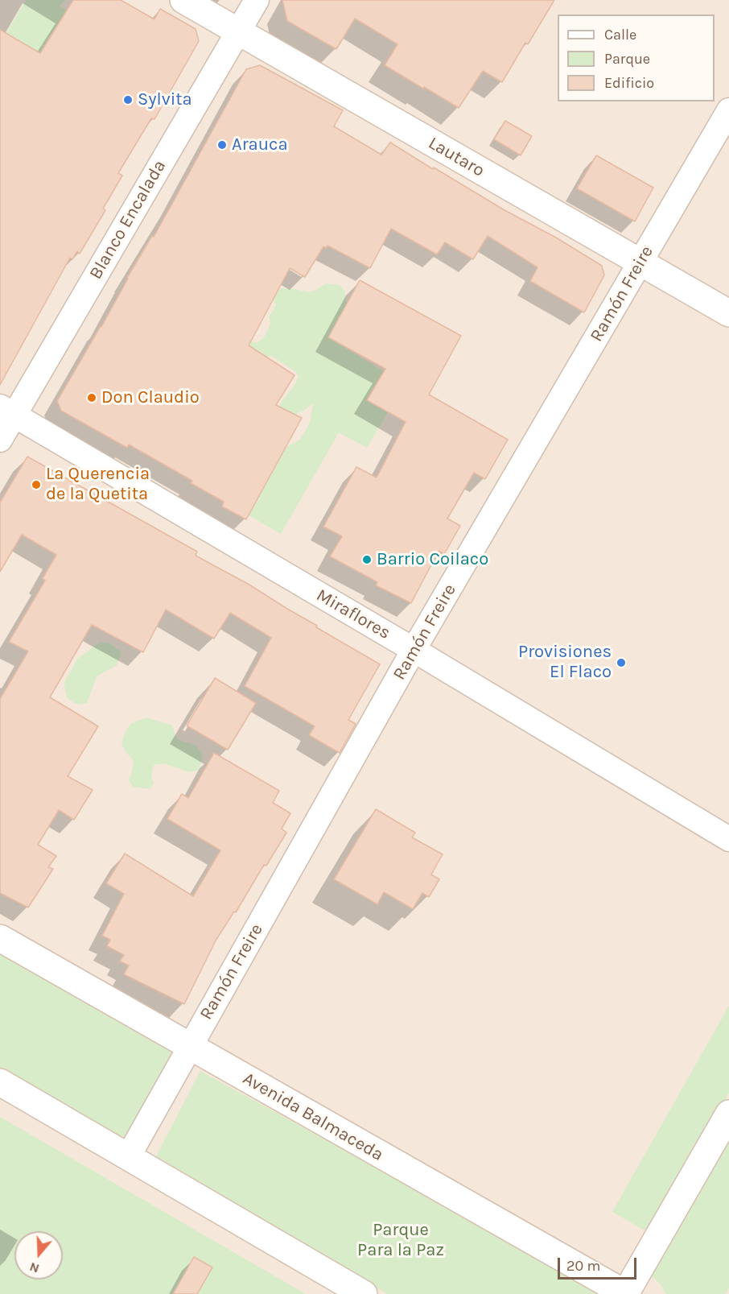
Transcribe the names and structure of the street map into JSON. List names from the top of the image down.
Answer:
{
  "streets": {
    "main road": ["Lautaro", "Avenida Balmaceda"],
    "street": ["Blanco Encalada", "Ramón Freire", "Miraflores"]
  },
  "crossings": [
    ["Lautaro", "Blanco Encalada"],
    ["Lautaro", "Ramón Freire"],
    ["Blanco Encalada", "Miraflores"],
    ["Ramón Freire", "Miraflores"],
    ["Ramón Freire", "Avenida Balmaceda"]
  ],
  "parks": ["Parque Para la Paz"],
  "places": [
    "Sylvita",
    "Arauca",
    "Don Claudio",
    "La Querencia de la Quetita",
    "Barrio Coilaco",
    "Provisiones El Flaco"
  ],
  "legend": ["Calle", "Parque", "Edificio"],
  "scale_bar": "20 m",
  "north": "bottom"
}
